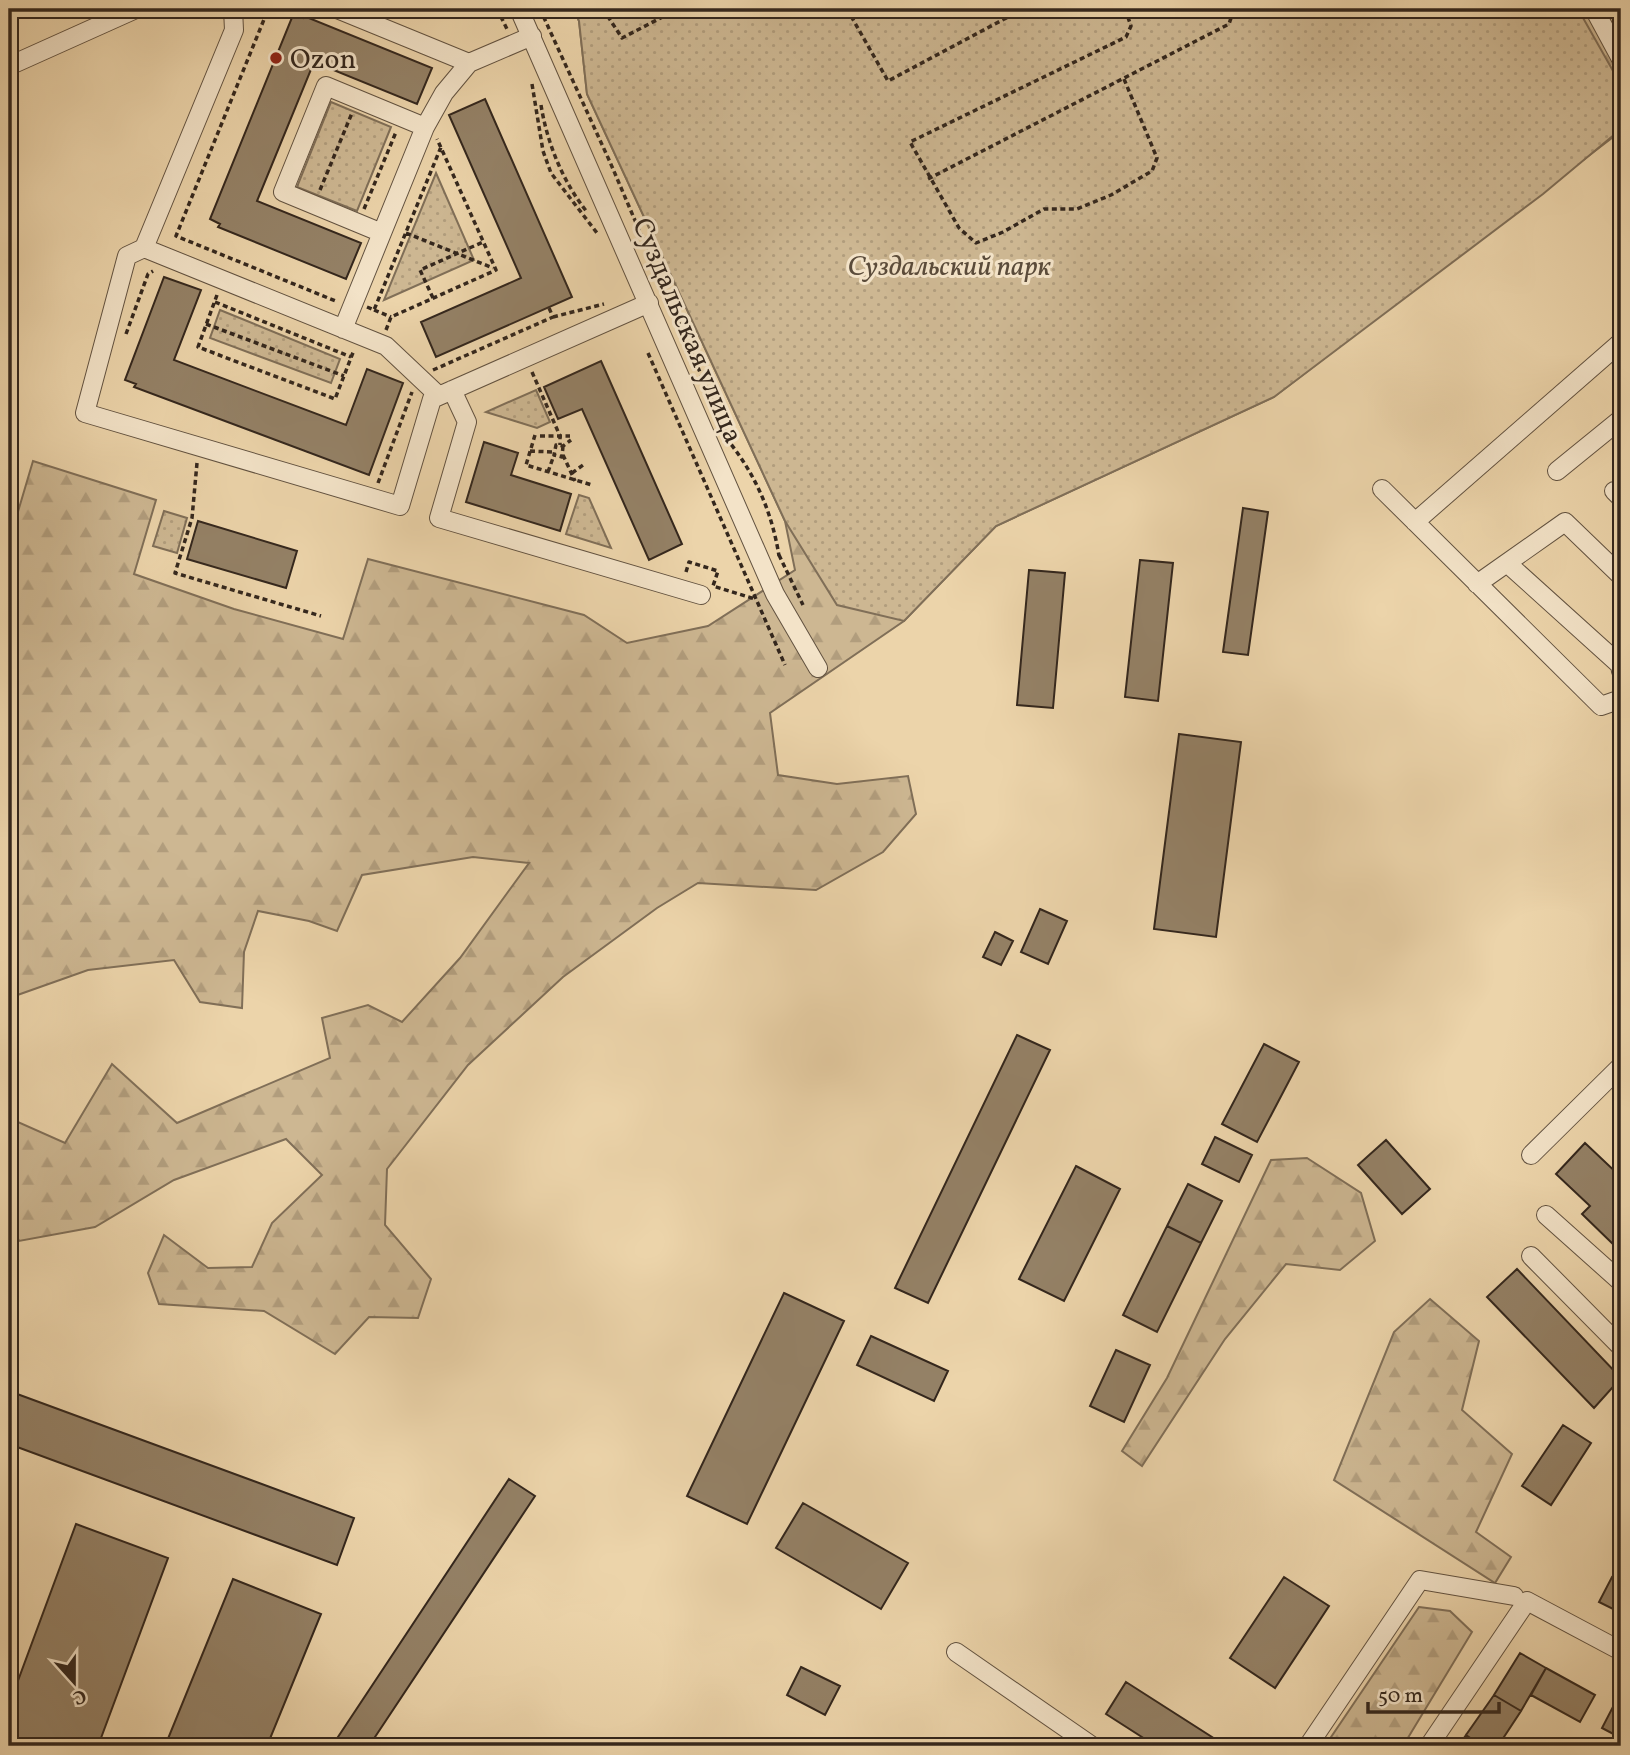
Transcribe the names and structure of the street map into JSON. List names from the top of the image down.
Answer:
{
  "streets": {
    "street": ["Суздальская улица"]
  },
  "parks": ["Суздальский парк"],
  "places": ["Ozon"],
  "scale_bar": "50 m",
  "north": "bottom"
}
